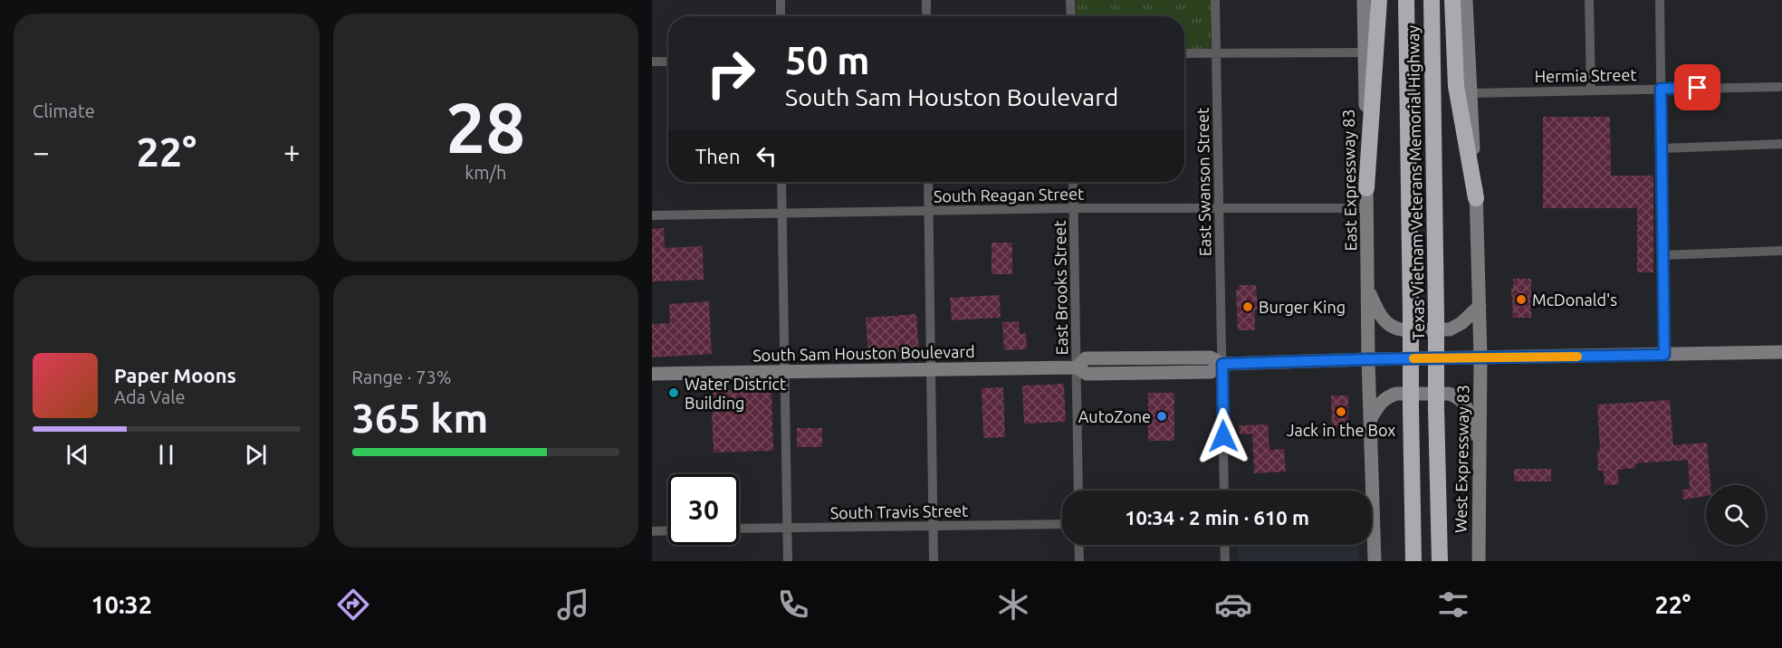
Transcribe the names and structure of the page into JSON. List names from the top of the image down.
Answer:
{
  "streets": {
    "highway": ["Texas Vietnam Veterans Memorial Highway"],
    "main road": ["East Expressway 83", "South Sam Houston Boulevard", "West Expressway 83"],
    "street": [
      "Hermia Street",
      "East Swanson Street",
      "South Reagan Street",
      "East Brooks Street",
      "South Travis Street"
    ]
  },
  "crossings": [
    ["East Expressway 83", "South Reagan Street"],
    ["East Expressway 83", "South Sam Houston Boulevard"],
    ["East Swanson Street", "South Reagan Street"],
    ["East Swanson Street", "South Sam Houston Boulevard"],
    ["South Reagan Street", "East Brooks Street"],
    ["East Brooks Street", "South Sam Houston Boulevard"],
    ["South Sam Houston Boulevard", "West Expressway 83"]
  ],
  "places": [
    "McDonald's",
    "Burger King",
    "Water District Building",
    "Jack in the Box",
    "AutoZone"
  ],
  "page": {
    "tile": [
      "Climate",
      ["28", "km/h"],
      ["Range · 73%", "365 km"]
    ],
    "turn": ["50 m", "South Sam Houston Boulevard"],
    "heat": ["−", "22°", "+"],
    "then": "Then",
    "song": ["Paper Moons", "Ada Vale"],
    "limit": "30",
    "trip": "10:34 · 2 min · 610 m",
    "tabs": ["10:32", "22°"]
  }
}
